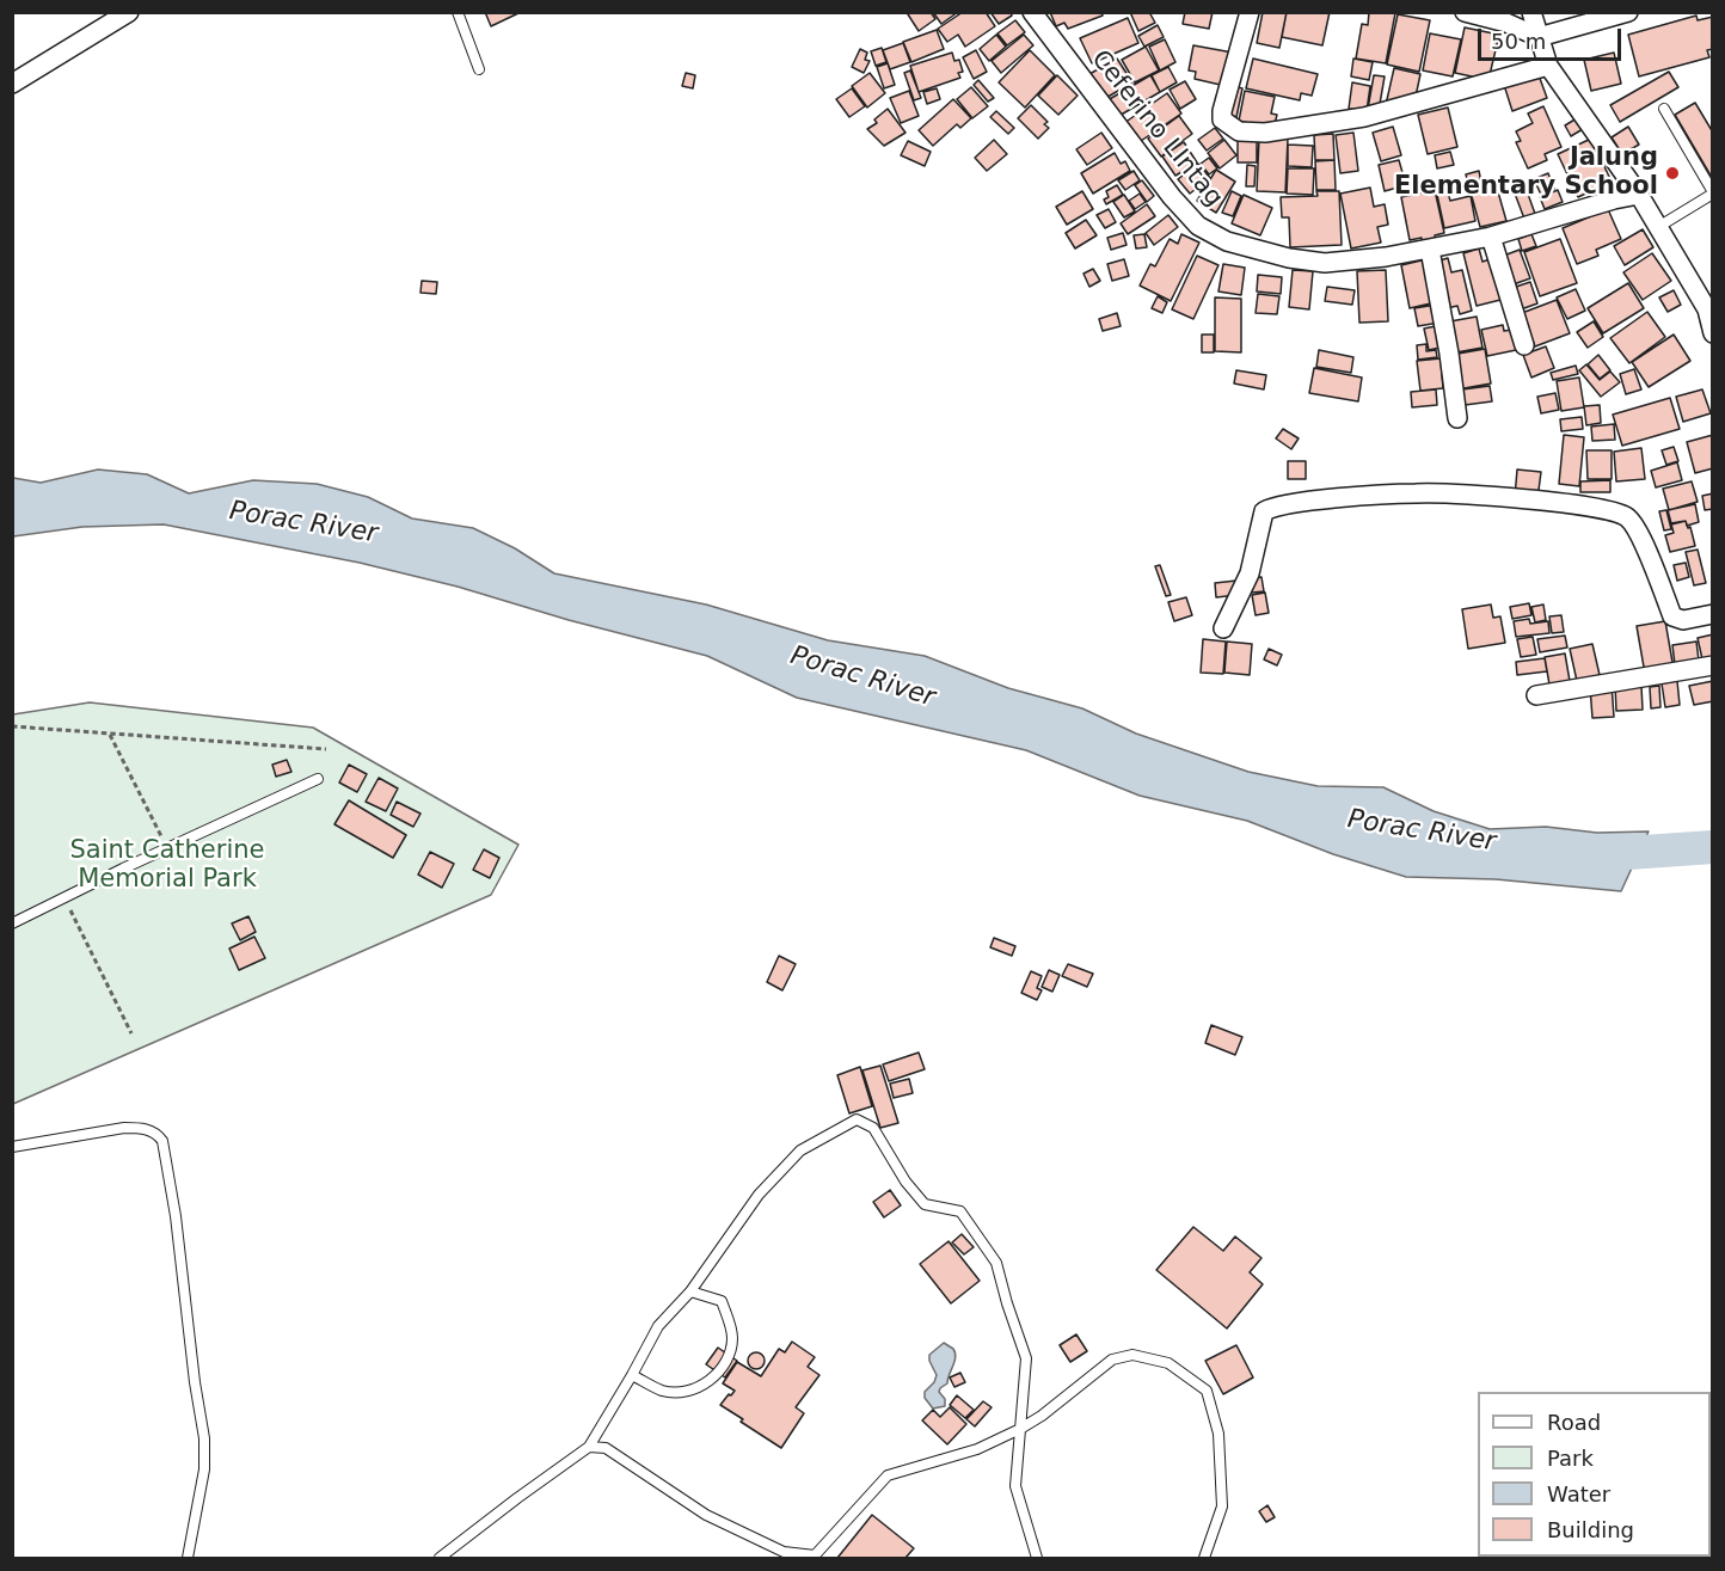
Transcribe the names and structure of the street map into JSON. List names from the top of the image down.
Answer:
{
  "streets": {
    "street": ["Ceferino LIntag"]
  },
  "water": ["Porac River"],
  "parks": ["Saint Catherine Memorial Park"],
  "places": ["Jalung Elementary School"],
  "legend": [
    "Road",
    "Park",
    "Water",
    "Building"
  ],
  "scale_bar": "50 m"
}
